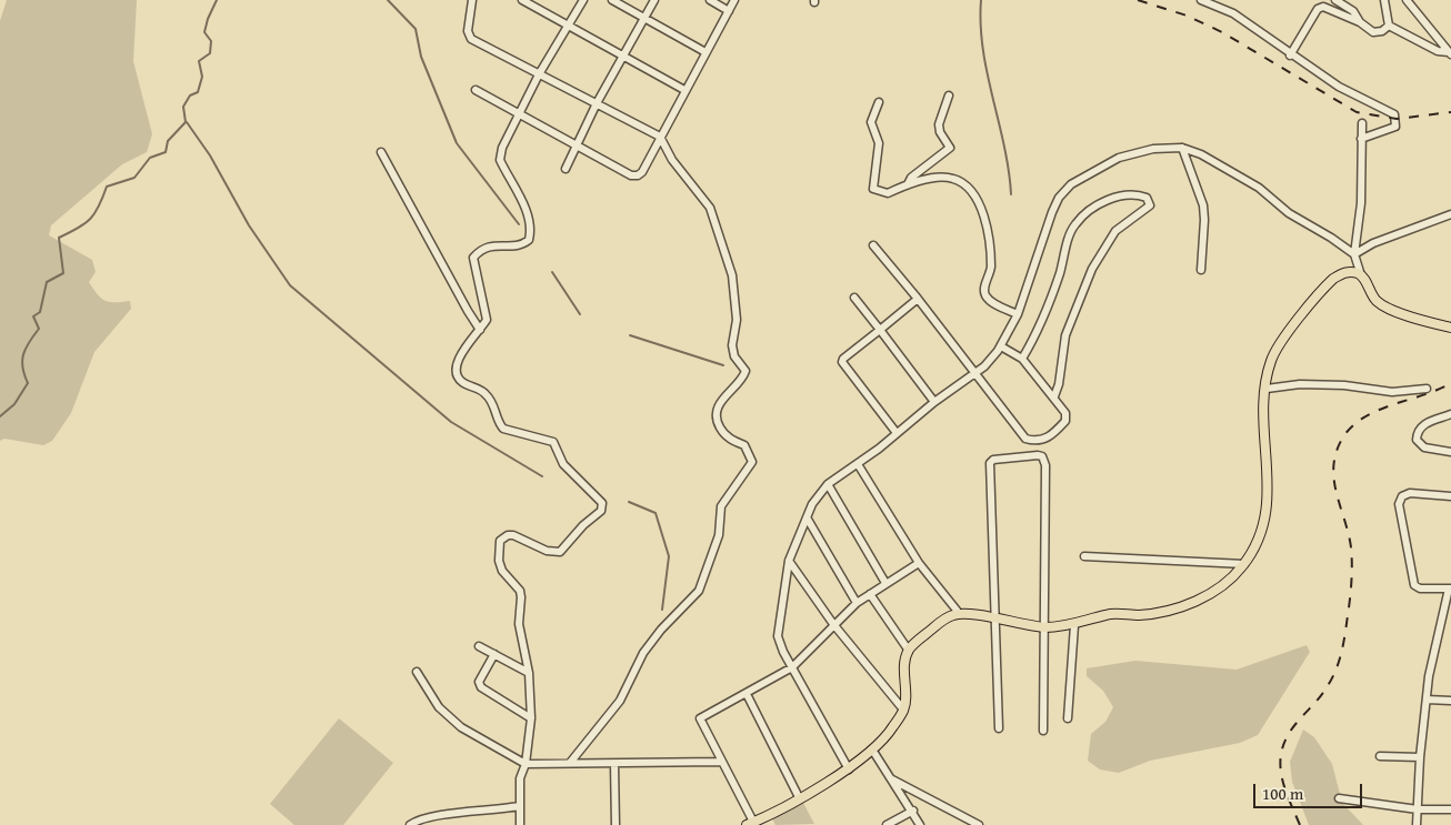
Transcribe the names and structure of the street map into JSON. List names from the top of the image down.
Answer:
{
  "scale_bar": "100 m"
}
